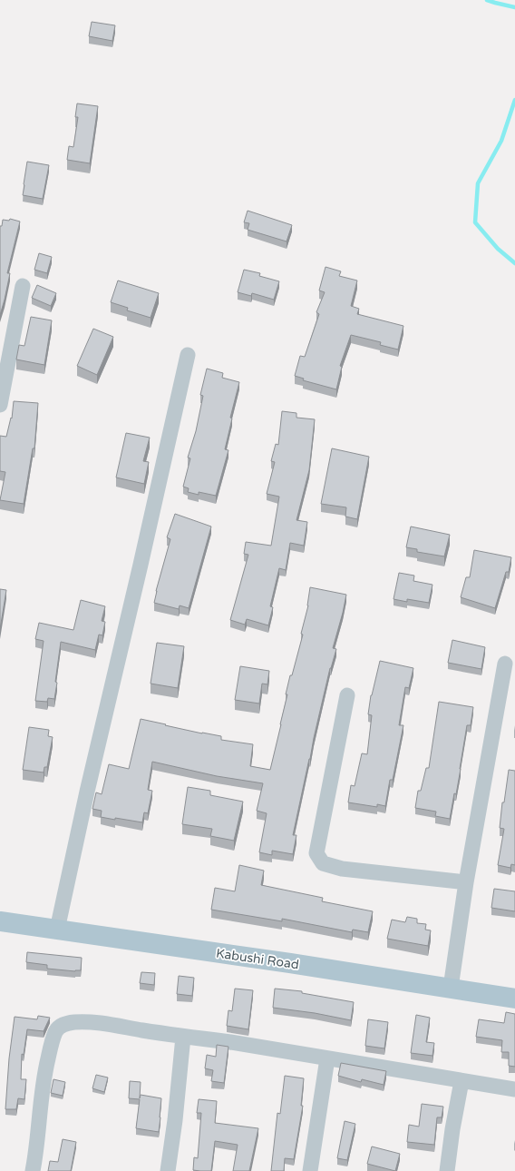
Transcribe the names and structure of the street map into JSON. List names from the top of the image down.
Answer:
{
  "streets": {
    "main road": ["Kabushi Road"]
  }
}
